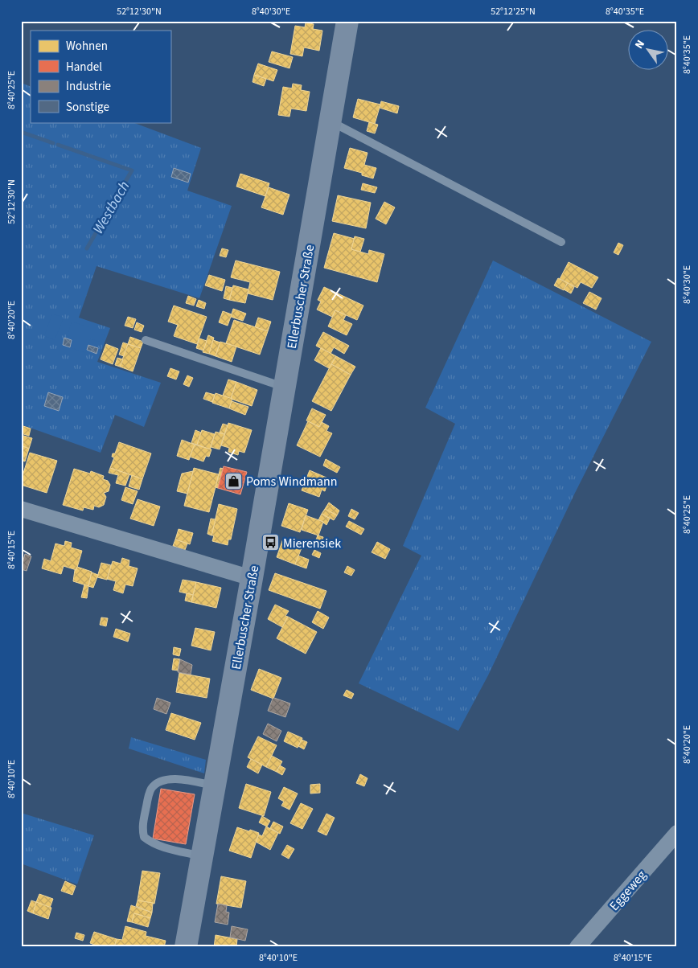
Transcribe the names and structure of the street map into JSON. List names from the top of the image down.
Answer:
{
  "streets": {
    "main road": ["Ellerbuscher Straße"],
    "street": ["Eggeweg"]
  },
  "water": ["Westbach"],
  "places": {
    "shop": ["Poms Windmann"],
    "bus stop": ["Mierensiek"]
  },
  "legend": [
    "Wohnen",
    "Handel",
    "Industrie",
    "Sonstige"
  ],
  "north": "top left",
  "coordinates": [
    "52°12'30\"N",
    "8°40'30\"E",
    "52°12'25\"N",
    "8°40'35\"E",
    "8°40'25\"E",
    "8°40'20\"E",
    "8°40'15\"E",
    "8°40'10\"E"
  ]
}
